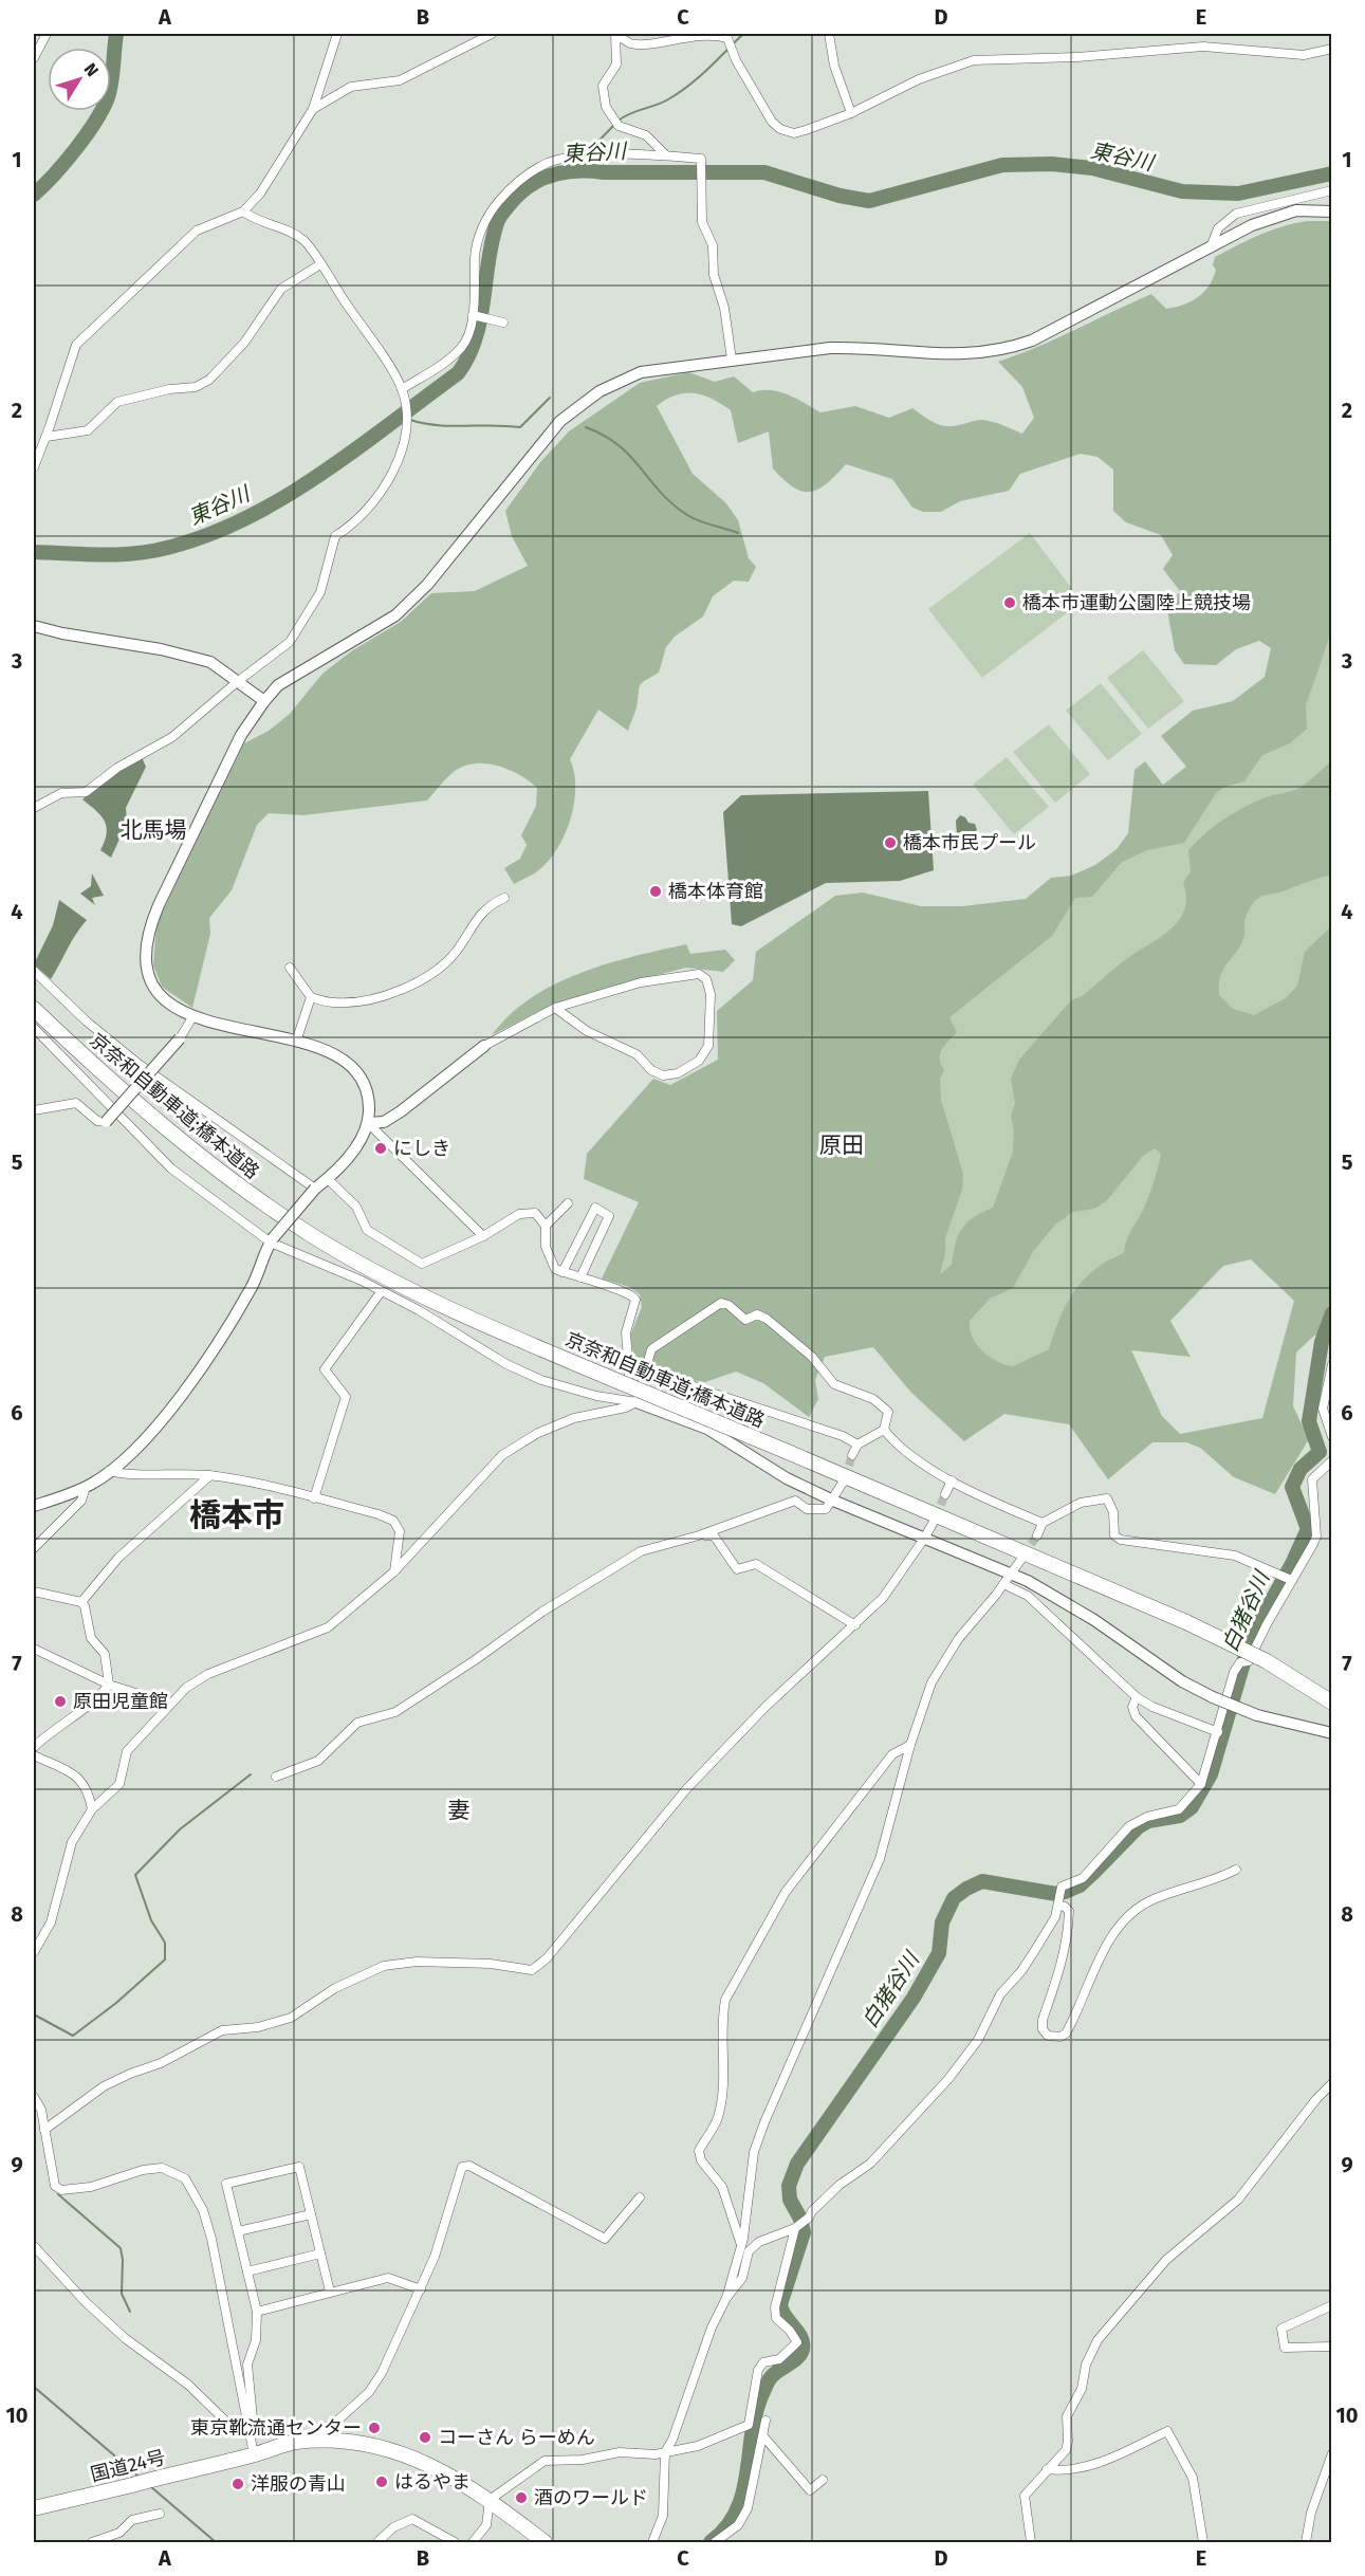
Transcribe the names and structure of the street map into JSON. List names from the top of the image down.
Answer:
{
  "streets": {
    "highway": ["京奈和自動車道;橋本道路", "国道24号"]
  },
  "districts": [
    "北馬場",
    "原田",
    "橋本市",
    "妻"
  ],
  "water": ["東谷川", "白猪谷川"],
  "places": [
    "橋本市運動公園陸上競技場",
    "橋本市民プール",
    "橋本体育館",
    "にしき",
    "原田児童館",
    "東京靴流通センター",
    "コーさん らーめん",
    "はるやま",
    "洋服の青山",
    "酒のワールド"
  ],
  "north": "top right",
  "grid": {
    "columns": [
      "A",
      "B",
      "C",
      "D",
      "E"
    ],
    "rows": [
      "1",
      "2",
      "3",
      "4",
      "5",
      "6",
      "7",
      "8",
      "9",
      "10"
    ]
  }
}
